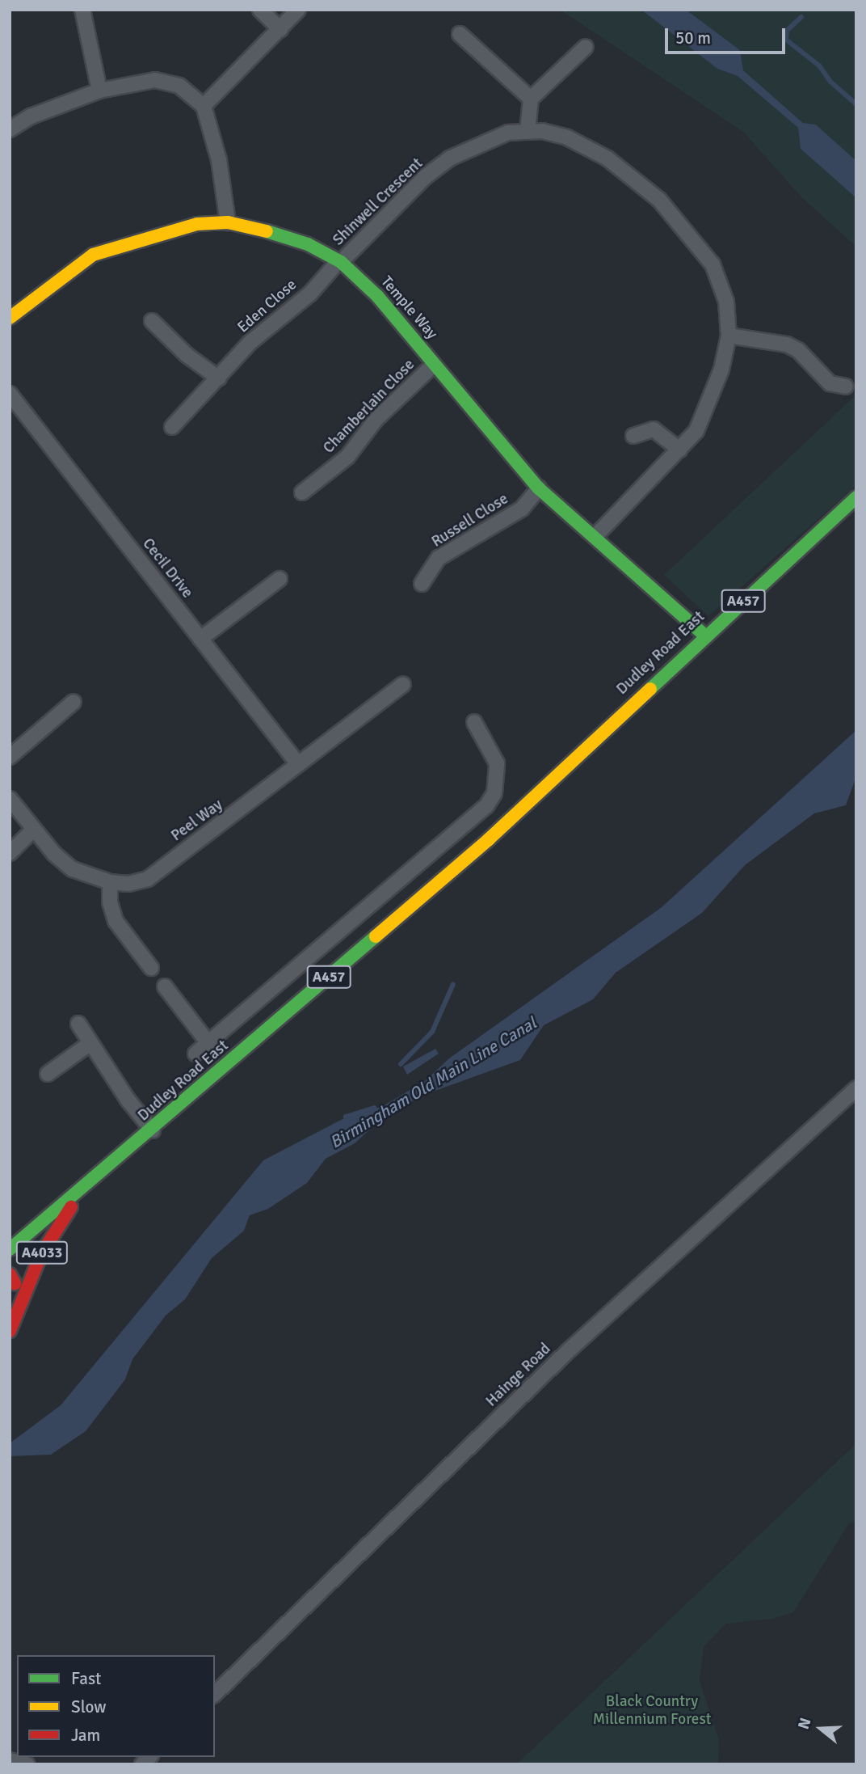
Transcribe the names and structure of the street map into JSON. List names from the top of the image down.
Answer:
{
  "streets": {
    "main road": [
      "Temple Way",
      "A457",
      "Dudley Road East",
      "A4033"
    ],
    "street": [
      "Shinwell Crescent",
      "Eden Close",
      "Chamberlain Close",
      "Russell Close",
      "Cecil Drive",
      "Peel Way",
      "Hainge Road"
    ]
  },
  "crossings": [
    ["Shinwell Crescent", "Eden Close"],
    ["Shinwell Crescent", "Temple Way"],
    ["Eden Close", "Temple Way"],
    ["Temple Way", "Chamberlain Close"],
    ["Temple Way", "Russell Close"],
    ["Temple Way", "Dudley Road East"],
    ["Cecil Drive", "Peel Way"],
    ["A457", "Dudley Road East"],
    ["A457", "A4033"],
    ["Dudley Road East", "A4033"]
  ],
  "water": ["Birmingham Old Main Line Canal"],
  "parks": ["Black Country Millennium Forest"],
  "legend": ["Fast", "Slow", "Jam"],
  "scale_bar": "50 m",
  "north": "left"
}
